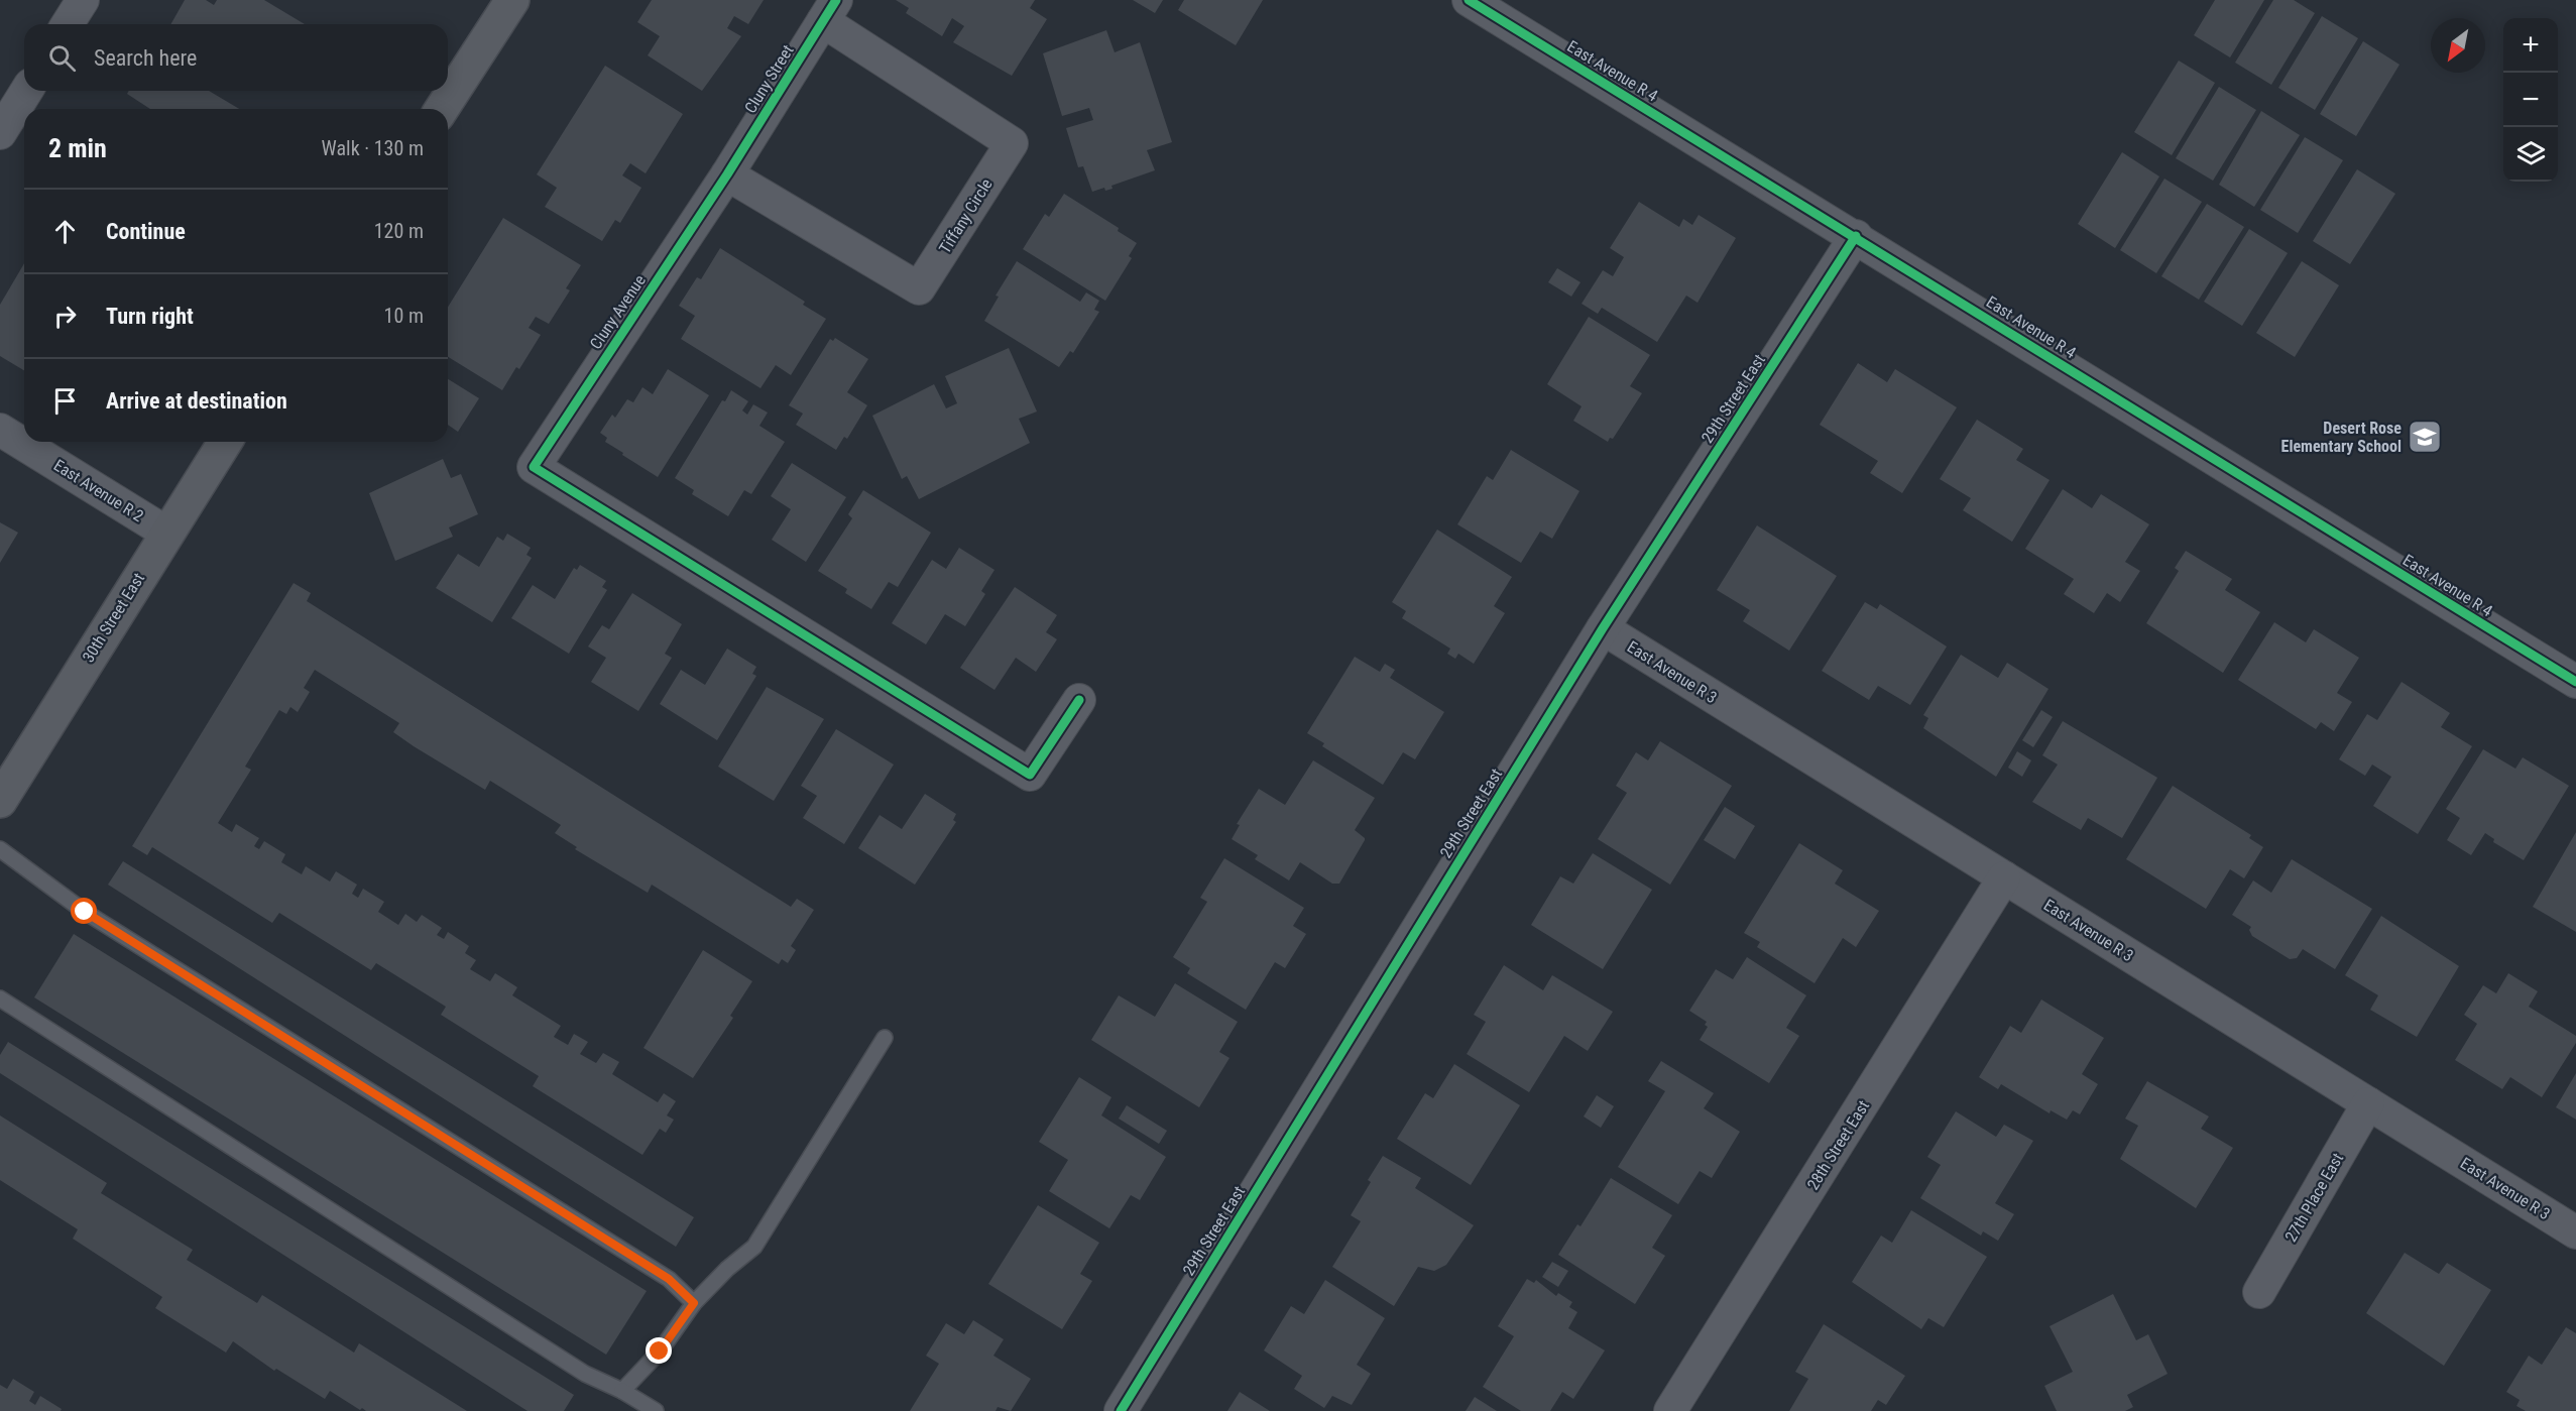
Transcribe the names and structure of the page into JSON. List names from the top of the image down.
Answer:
{
  "streets": {
    "street": [
      "East Avenue R 4",
      "Cluny Street",
      "Tiffany Circle",
      "Cluny Avenue",
      "29th Street East",
      "East Avenue R 2",
      "30th Street East",
      "East Avenue R 3",
      "28th Street East",
      "27th Place East"
    ]
  },
  "crossings": [
    ["East Avenue R 4", "29th Street East"],
    ["Cluny Street", "Tiffany Circle"],
    ["Cluny Street", "Cluny Avenue"],
    ["Tiffany Circle", "Cluny Avenue"],
    ["29th Street East", "East Avenue R 3"],
    ["East Avenue R 2", "30th Street East"],
    ["East Avenue R 3", "28th Street East"],
    ["East Avenue R 3", "27th Place East"]
  ],
  "places": {
    "school or university": ["Desert Rose Elementary School"]
  },
  "north": "bottom left",
  "page": {
    "map_buttons": ["+", "−"],
    "search": "Search here",
    "heading": ["2 min", "Walk · 130 m"],
    "list": [
      ["Continue", "120 m"],
      ["Turn right", "10 m"],
      "Arrive at destination"
    ]
  }
}
